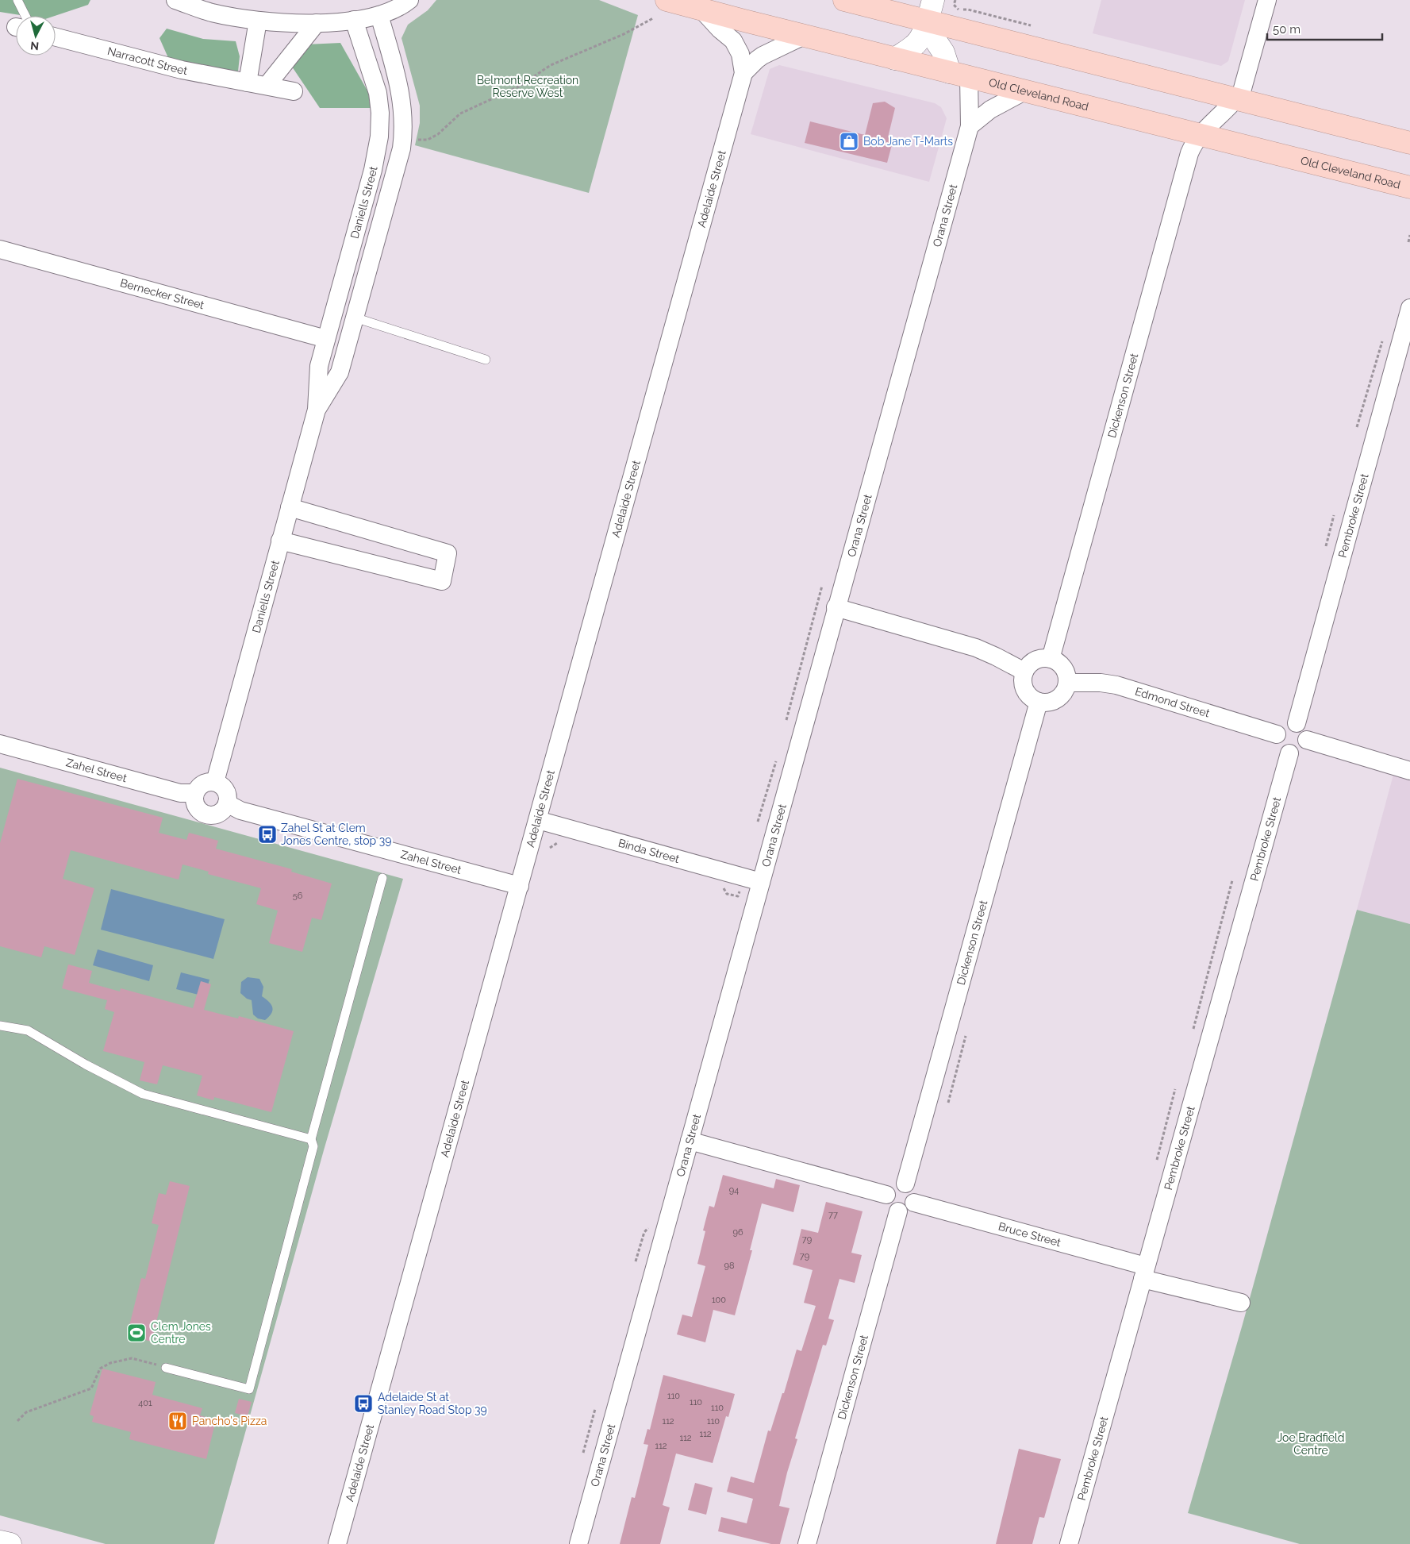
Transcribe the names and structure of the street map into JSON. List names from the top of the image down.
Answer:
{
  "streets": {
    "highway": ["Old Cleveland Road"],
    "street": [
      "Narracott Street",
      "Adelaide Street",
      "Daniells Street",
      "Orana Street",
      "Bernecker Street",
      "Dickenson Street",
      "Pembroke Street",
      "Edmond Street",
      "Zahel Street",
      "Binda Street",
      "Bruce Street"
    ]
  },
  "crossings": [
    ["Old Cleveland Road", "Adelaide Street"],
    ["Old Cleveland Road", "Orana Street"],
    ["Old Cleveland Road", "Dickenson Street"],
    ["Adelaide Street", "Zahel Street"],
    ["Adelaide Street", "Binda Street"],
    ["Daniells Street", "Bernecker Street"],
    ["Daniells Street", "Zahel Street"],
    ["Orana Street", "Binda Street"],
    ["Dickenson Street", "Edmond Street"],
    ["Dickenson Street", "Bruce Street"],
    ["Pembroke Street", "Edmond Street"],
    ["Pembroke Street", "Bruce Street"]
  ],
  "parks": ["Belmont Recreation Reserve West", "Joe Bradfield Centre"],
  "places": {
    "shop": ["Bob Jane T-Marts"],
    "bus stop": ["Zahel St at Clem Jones Centre, stop 39", "Adelaide St at Stanley Road Stop 39"],
    "sports": ["Clem Jones Centre"],
    "restaurant": ["Pancho's Pizza"]
  },
  "house_numbers": [
    "56",
    "94",
    "77",
    "96",
    "79",
    "79",
    "98",
    "100",
    "110",
    "110",
    "401",
    "110",
    "112",
    "110",
    "112",
    "112",
    "112"
  ],
  "scale_bar": "50 m",
  "north": "bottom"
}
